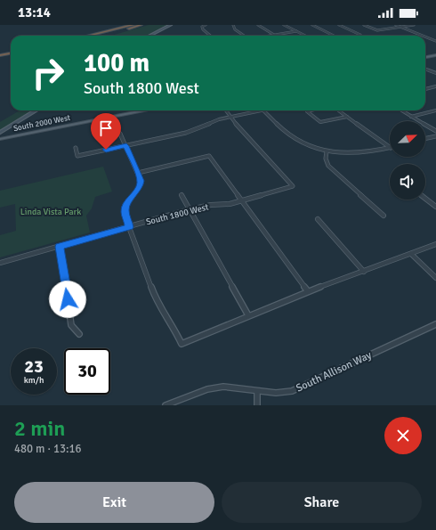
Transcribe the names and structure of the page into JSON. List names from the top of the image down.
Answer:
{
  "streets": {
    "main road": ["South 2000 West"],
    "street": ["South 1800 West", "South Allison Way"]
  },
  "parks": ["Linda Vista Park"],
  "north": "top right",
  "page": {
    "status": "13:14",
    "turn": ["100 m", "South 1800 West"],
    "speed": "23 km/h",
    "limit": "30",
    "heading": ["2 min", "480 m · 13:16"],
    "buttons": ["Exit", "Share"]
  }
}
